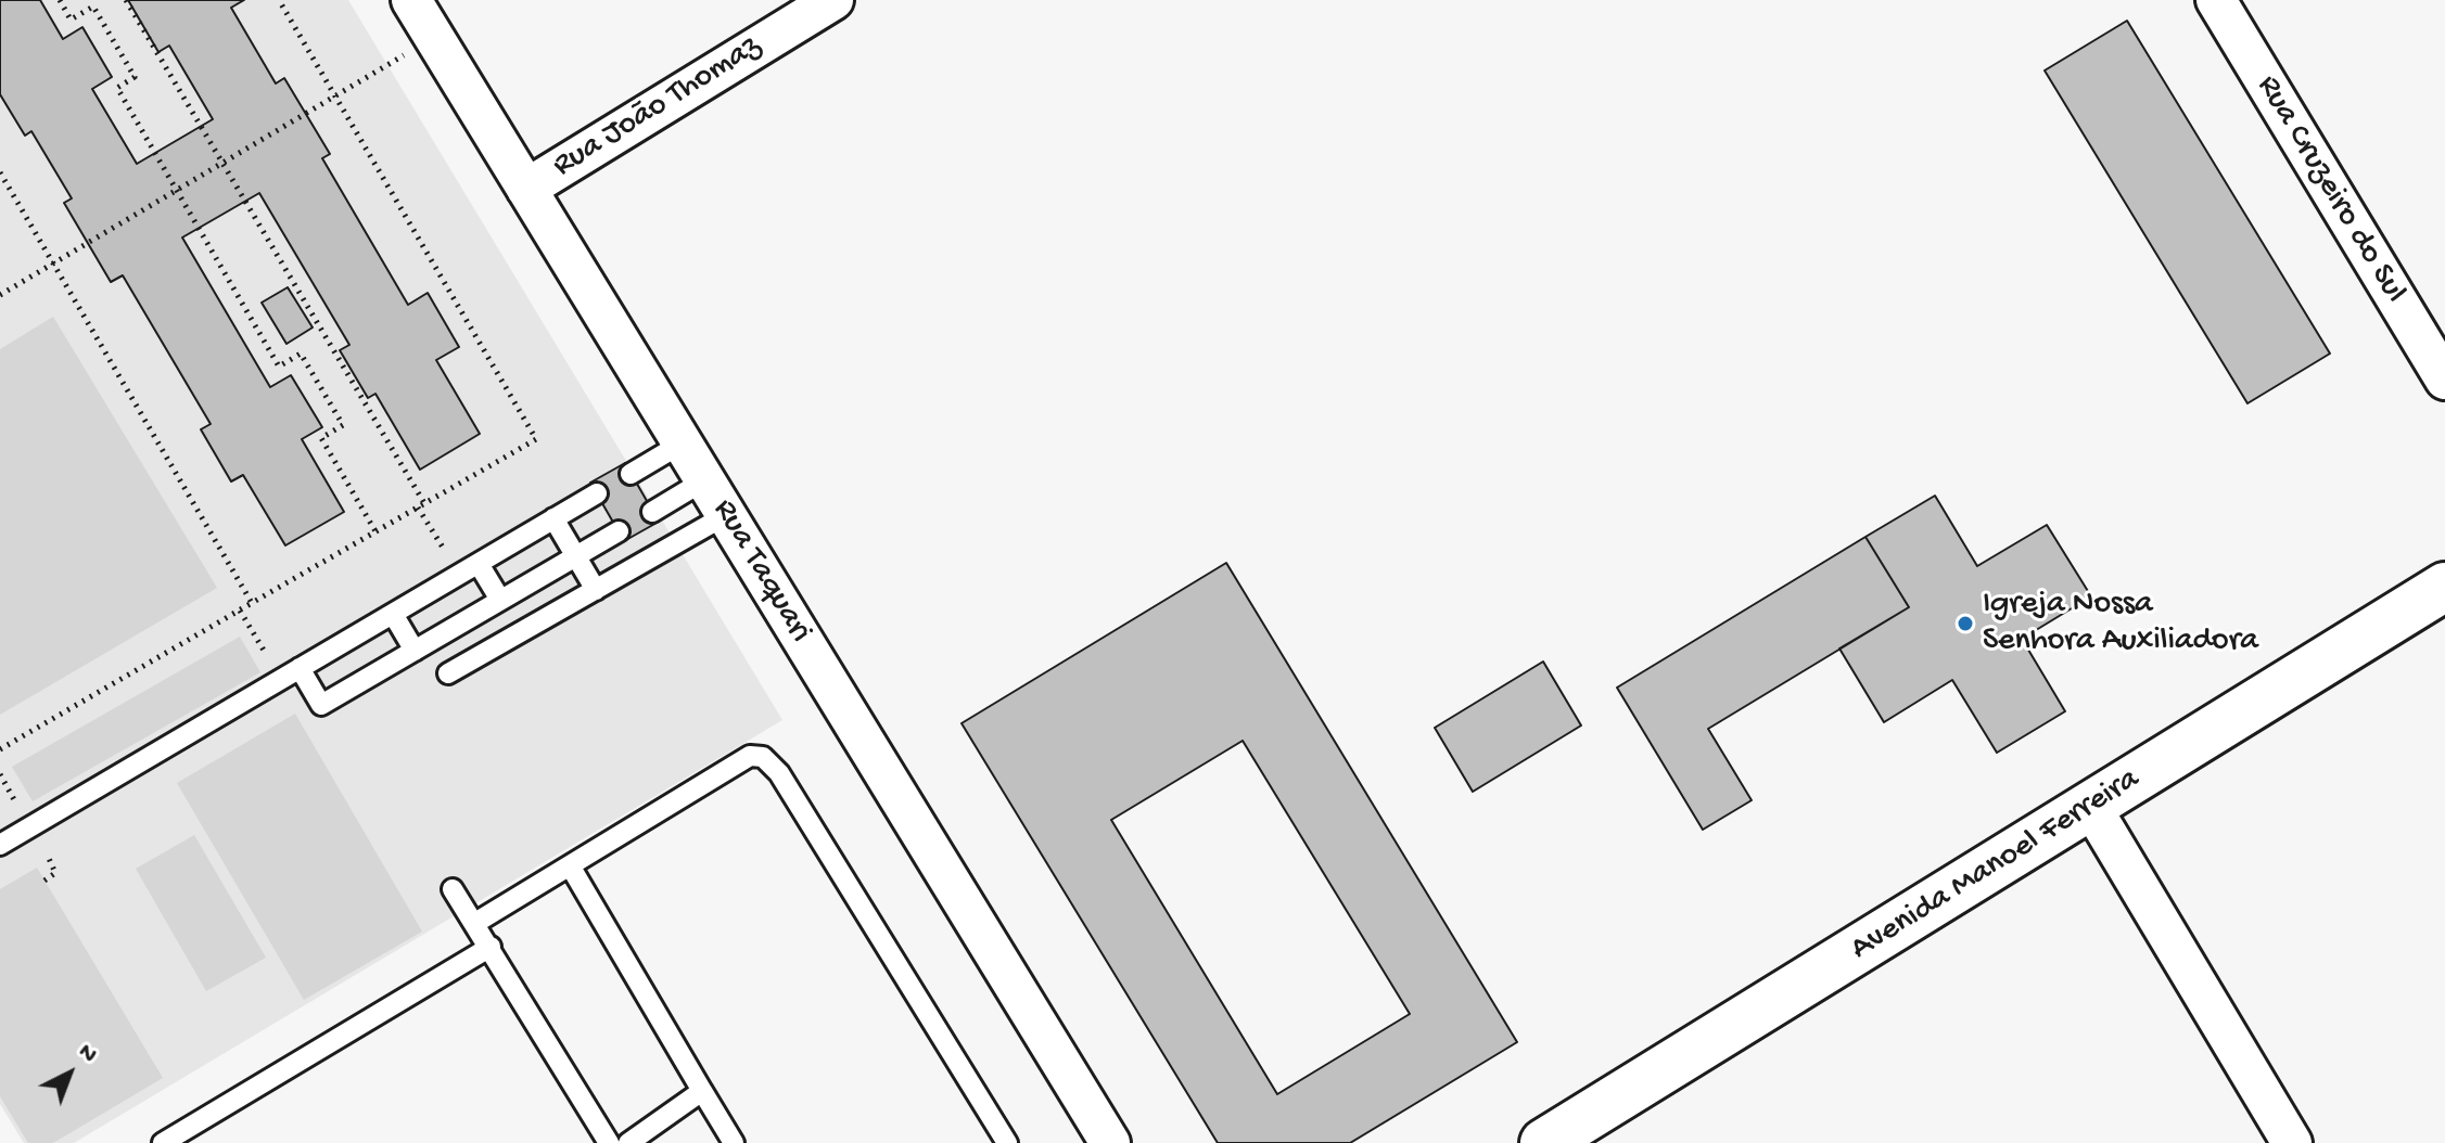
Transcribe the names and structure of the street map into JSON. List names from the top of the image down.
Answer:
{
  "streets": {
    "street": [
      "Rua João Thomaz",
      "Rua Cruzeiro do Sul",
      "Rua Taquari",
      "Avenida Manoel Ferreira"
    ]
  },
  "crossings": [
    ["Rua João Thomaz", "Rua Taquari"]
  ],
  "places": ["Igreja Nossa Senhora Auxiliadora"],
  "north": "top right"
}
